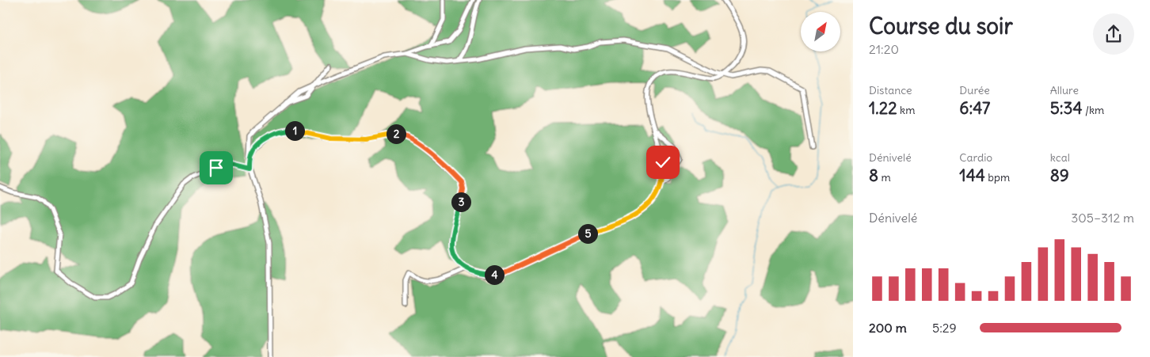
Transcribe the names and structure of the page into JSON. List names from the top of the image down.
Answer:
{
  "north": "top right",
  "page": {
    "heading": ["Course du soir", "21:20"],
    "stats": [
      ["Distance", "1.22 km"],
      ["Durée", "6:47"],
      ["Allure", "5:34 /km"],
      ["Dénivelé", "8 m"],
      ["Cardio", "144 bpm"],
      ["kcal", "89"]
    ],
    "pins": [
      "1",
      "2",
      "3",
      "5",
      "4"
    ],
    "chart": ["Dénivelé", "305–312 m"],
    "list": [
      {
        "name": "200 m",
        "note": "5:29"
      }
    ]
  }
}
